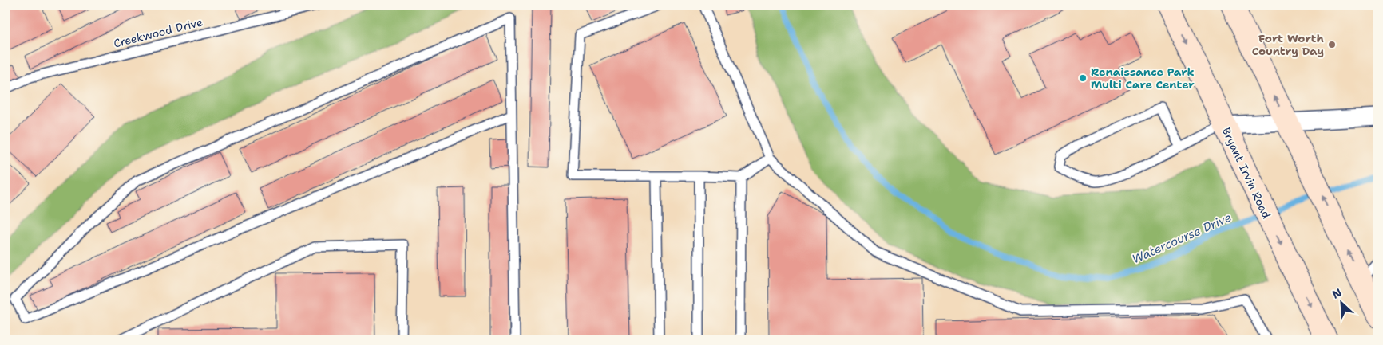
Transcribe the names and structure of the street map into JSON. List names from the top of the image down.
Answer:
{
  "streets": {
    "main road": ["Bryant Irvin Road"],
    "lane": ["Creekwood Drive"]
  },
  "water": ["Watercourse Drive"],
  "places": ["Fort Worth Country Day", "Renaissance Park Multi Care Center"],
  "north": "top left"
}
